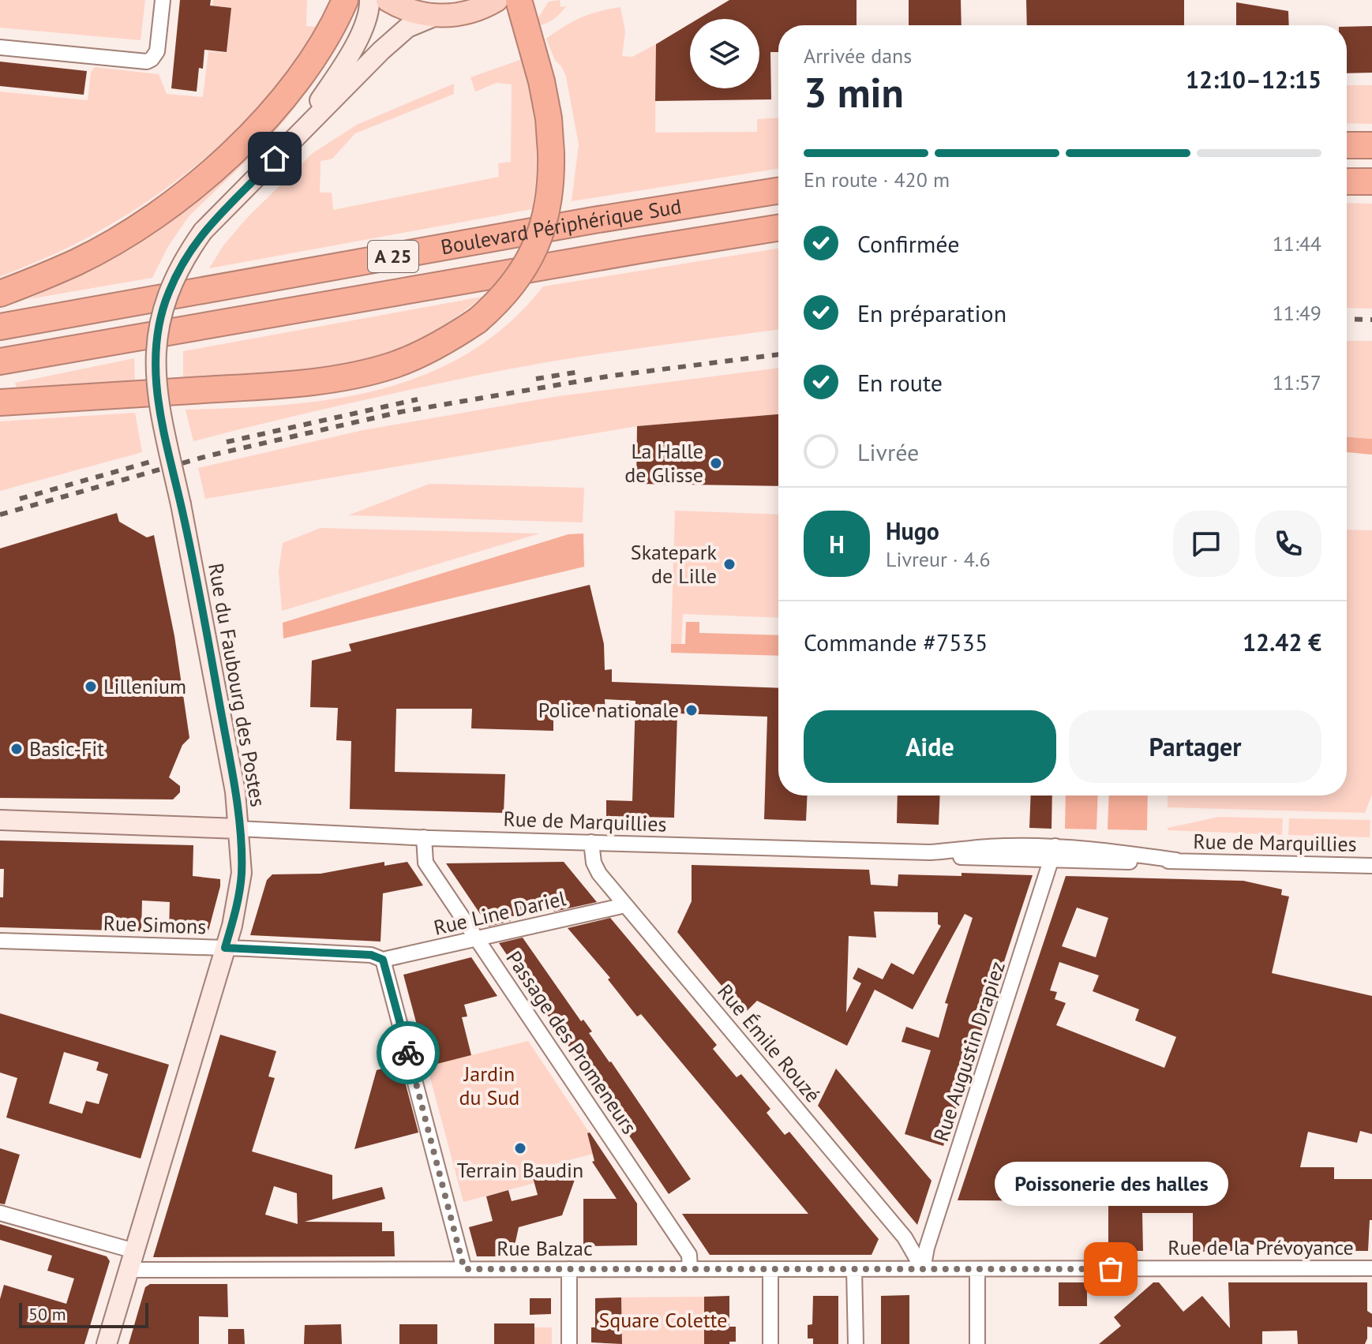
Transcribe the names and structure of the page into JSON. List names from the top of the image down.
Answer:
{
  "streets": {
    "highway": ["Boulevard Périphérique Sud", "A 25"],
    "main road": ["Rue du Faubourg des Postes"],
    "street": [
      "Rue de Marquillies",
      "Rue Line Dariel",
      "Rue Simons",
      "Passage des Promeneurs",
      "Rue Émile Rouzé",
      "Rue Augustin Drapiez",
      "Rue de la Prévoyance",
      "Rue Balzac"
    ]
  },
  "crossings": [
    ["Rue du Faubourg des Postes", "Rue de Marquillies"],
    ["Rue du Faubourg des Postes", "Rue Simons"],
    ["Rue du Faubourg des Postes", "Rue Balzac"],
    ["Rue de Marquillies", "Passage des Promeneurs"],
    ["Rue de Marquillies", "Rue Émile Rouzé"],
    ["Rue de Marquillies", "Rue Augustin Drapiez"],
    ["Rue Line Dariel", "Rue Simons"],
    ["Rue Line Dariel", "Passage des Promeneurs"],
    ["Rue Line Dariel", "Rue Émile Rouzé"],
    ["Passage des Promeneurs", "Rue Balzac"],
    ["Rue Émile Rouzé", "Rue Augustin Drapiez"],
    ["Rue Émile Rouzé", "Rue de la Prévoyance"],
    ["Rue Émile Rouzé", "Rue Balzac"],
    ["Rue Augustin Drapiez", "Rue de la Prévoyance"],
    ["Rue Augustin Drapiez", "Rue Balzac"],
    ["Rue de la Prévoyance", "Rue Balzac"]
  ],
  "parks": ["Jardin du Sud", "Square Colette"],
  "places": [
    "La Halle de Glisse",
    "Skatepark de Lille",
    "Lillenium",
    "Police nationale",
    "Basic-Fit",
    "Terrain Baudin",
    "Poissonerie des halles"
  ],
  "scale_bar": "50 m",
  "page": {
    "heading": ["3 min", "Arrivée dans", "12:10–12:15"],
    "panel": [
      "Hugo",
      "Livreur · 4.6",
      "Commande #7535",
      "12.42 €"
    ],
    "bar": "En route · 420 m",
    "list": [
      ["Confirmée", "11:44"],
      ["En préparation", "11:49"],
      ["En route", "11:57"],
      "Livrée"
    ],
    "round": "H",
    "buttons": ["Aide", "Partager"],
    "bubble": "Poissonerie des halles",
    "scale": "50 m"
  }
}
